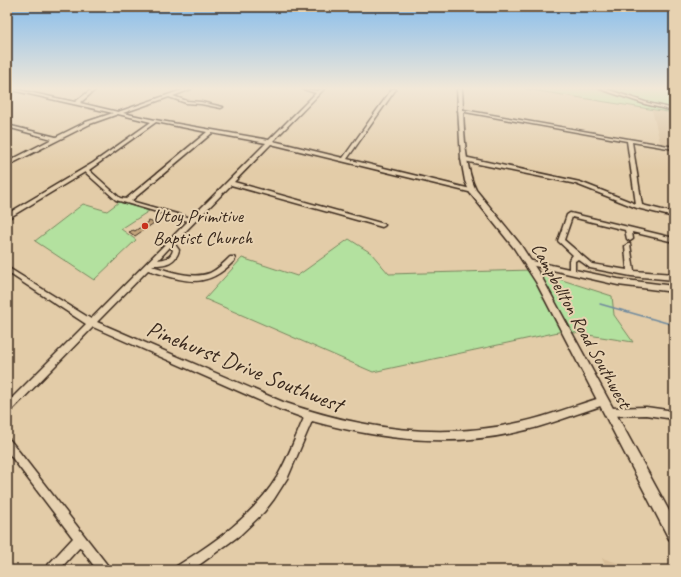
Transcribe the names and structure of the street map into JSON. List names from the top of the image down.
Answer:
{
  "streets": {
    "main road": ["Campbellton Road Southwest"],
    "street": ["Pinehurst Drive Southwest"]
  },
  "crossings": [
    ["Campbellton Road Southwest", "Pinehurst Drive Southwest"]
  ],
  "places": ["Utoy Primitive Baptist Church"]
}
